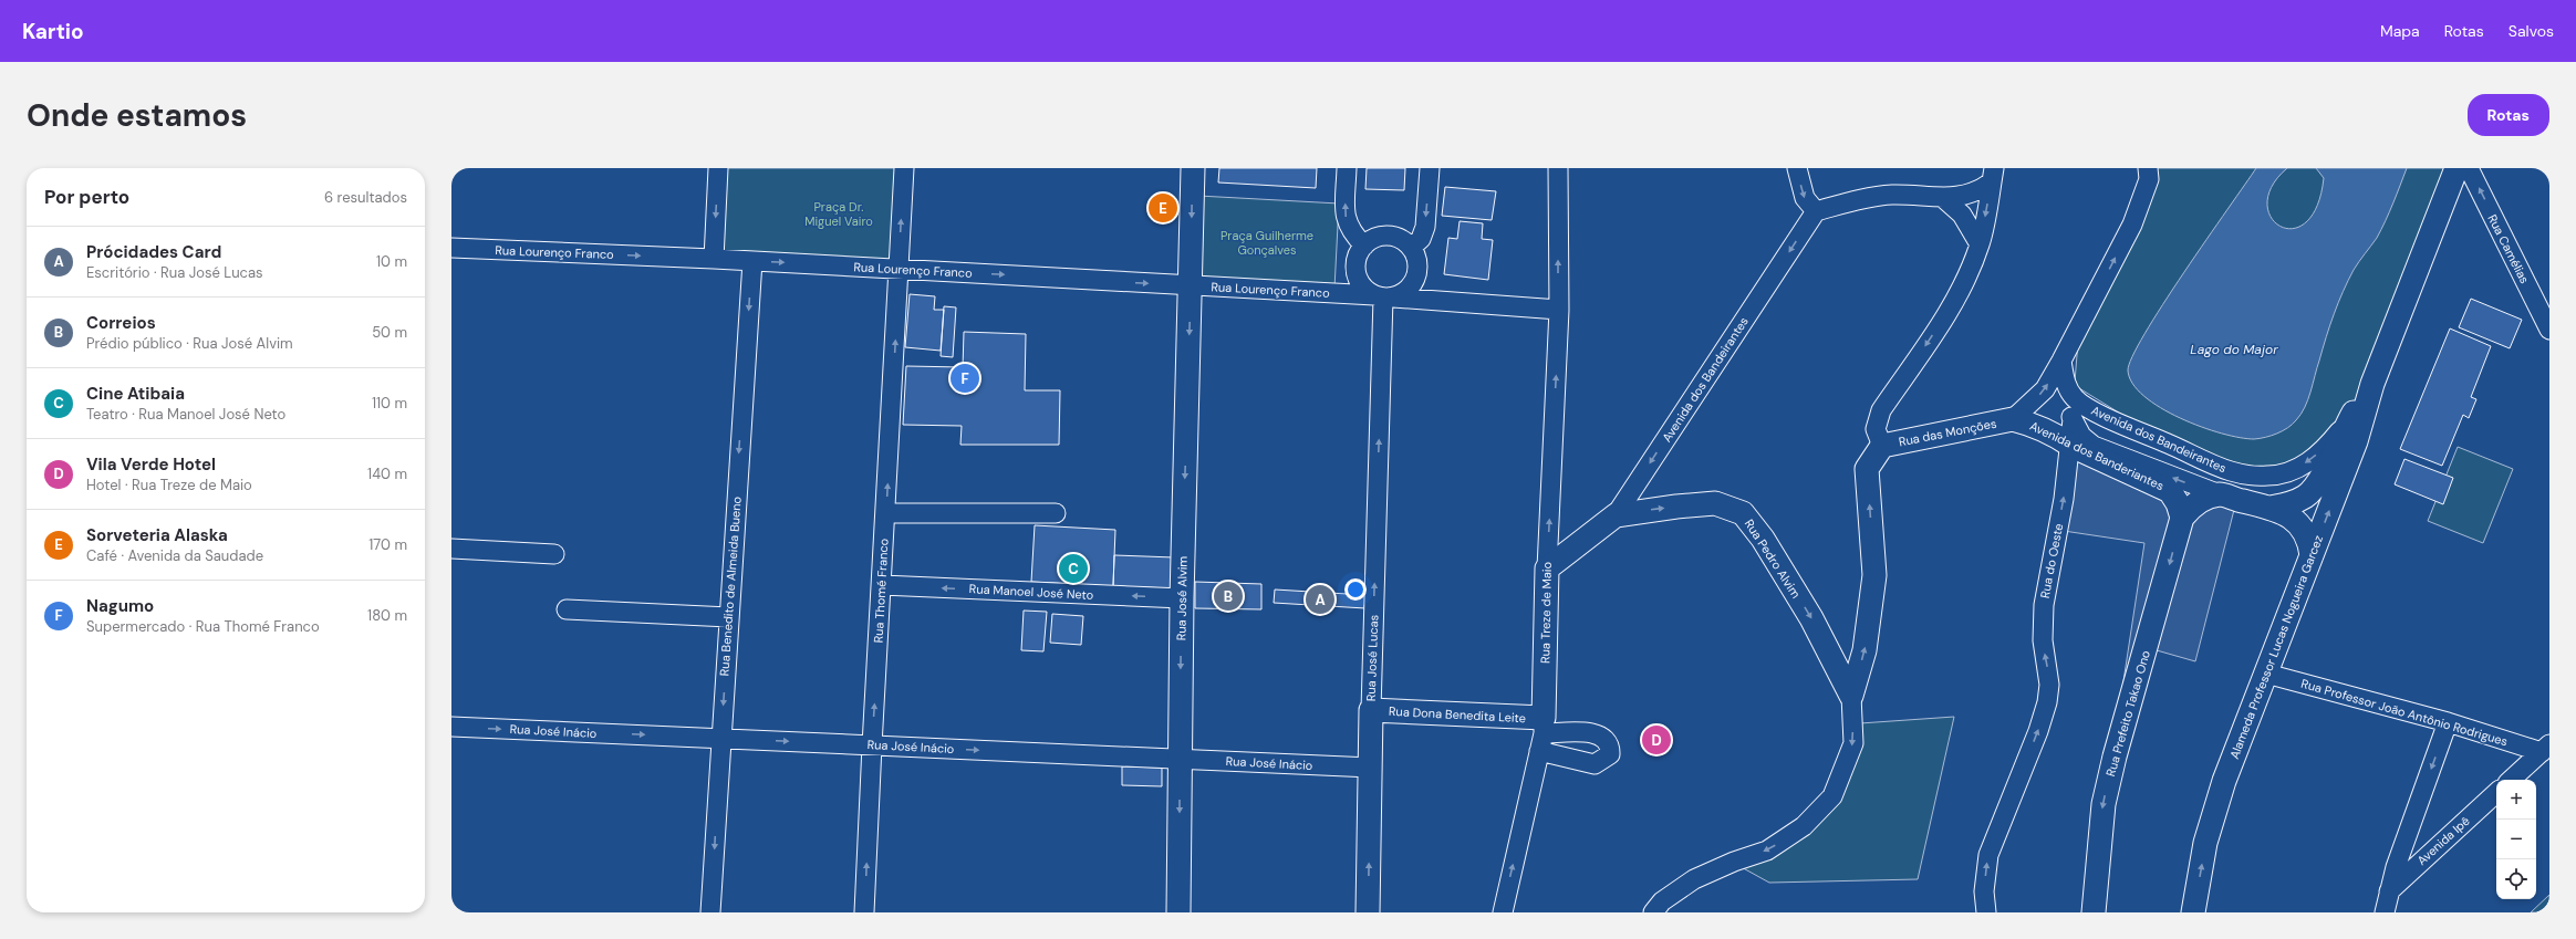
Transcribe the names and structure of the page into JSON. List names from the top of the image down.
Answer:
{
  "streets": {
    "main road": [
      "Avenida dos Bandeirantes",
      "Rua das Monções",
      "Avenida dos Banderiantes",
      "Rua Pedro Alvim",
      "Rua José Alvim",
      "Rua Treze de Maio",
      "Alameda Professor Lucas Nogueira Garcez",
      "Rua José Lucas",
      "Rua Prefeito Takao Ono",
      "Rua Dona Benedita Leite"
    ],
    "street": [
      "Rua Camélias",
      "Rua Lourenço Franco",
      "Rua do Oeste",
      "Rua Benedito de Almeida Bueno",
      "Rua Thomé Franco",
      "Rua Manoel José Neto",
      "Rua Professor João Antônio Rodrigues",
      "Rua José Inácio",
      "Avenida Ipê"
    ]
  },
  "crossings": [
    ["Rua Lourenço Franco", "Rua Benedito de Almeida Bueno"],
    ["Rua Lourenço Franco", "Rua Thomé Franco"],
    ["Rua Lourenço Franco", "Rua José Alvim"],
    ["Rua Lourenço Franco", "Rua Treze de Maio"],
    ["Rua Lourenço Franco", "Rua José Lucas"],
    ["Avenida dos Bandeirantes", "Avenida dos Banderiantes"],
    ["Avenida dos Bandeirantes", "Rua Pedro Alvim"],
    ["Avenida dos Bandeirantes", "Rua do Oeste"],
    ["Avenida dos Bandeirantes", "Rua Treze de Maio"],
    ["Avenida dos Bandeirantes", "Alameda Professor Lucas Nogueira Garcez"],
    ["Rua das Monções", "Avenida dos Banderiantes"],
    ["Avenida dos Banderiantes", "Rua do Oeste"],
    ["Avenida dos Banderiantes", "Rua Prefeito Takao Ono"],
    ["Rua Benedito de Almeida Bueno", "Rua José Inácio"],
    ["Rua Thomé Franco", "Rua Manoel José Neto"],
    ["Rua Thomé Franco", "Rua José Inácio"],
    ["Rua Manoel José Neto", "Rua José Alvim"],
    ["Rua José Alvim", "Rua José Inácio"],
    ["Rua Treze de Maio", "Rua Dona Benedita Leite"],
    ["Alameda Professor Lucas Nogueira Garcez", "Rua Professor João Antônio Rodrigues"],
    ["Rua José Lucas", "Rua Dona Benedita Leite"],
    ["Rua José Lucas", "Rua José Inácio"]
  ],
  "one_way": [
    "Rua Camélias",
    "Rua Lourenço Franco",
    "Rua Pedro Alvim",
    "Rua do Oeste",
    "Rua Benedito de Almeida Bueno",
    "Rua Thomé Franco",
    "Rua José Alvim",
    "Rua Treze de Maio",
    "Alameda Professor Lucas Nogueira Garcez",
    "Rua José Lucas",
    "Rua Prefeito Takao Ono",
    "Rua José Inácio"
  ],
  "water": ["Lago do Major"],
  "parks": ["Praça Dr. Miguel Vairo", "Praça Guilherme Gonçalves"],
  "page": {
    "header": "Kartio",
    "nav": ["Mapa", "Rotas", "Salvos"],
    "buttons": "Rotas",
    "title": "Onde estamos",
    "heading": ["Por perto", "6 resultados"],
    "pins": [
      "E",
      "F",
      "C",
      "B",
      "A",
      "D"
    ],
    "list": [
      {
        "mark": "A",
        "name": "Prócidades Card",
        "note": "Escritório · Rua José Lucas",
        "value": "10 m"
      },
      {
        "mark": "B",
        "name": "Correios",
        "note": "Prédio público · Rua José Alvim",
        "value": "50 m"
      },
      {
        "mark": "C",
        "name": "Cine Atibaia",
        "note": "Teatro · Rua Manoel José Neto",
        "value": "110 m"
      },
      {
        "mark": "D",
        "name": "Vila Verde Hotel",
        "note": "Hotel · Rua Treze de Maio",
        "value": "140 m"
      },
      {
        "mark": "E",
        "name": "Sorveteria Alaska",
        "note": "Café · Avenida da Saudade",
        "value": "170 m"
      },
      {
        "mark": "F",
        "name": "Nagumo",
        "note": "Supermercado · Rua Thomé Franco",
        "value": "180 m"
      }
    ],
    "map_buttons": ["+", "−"]
  }
}
